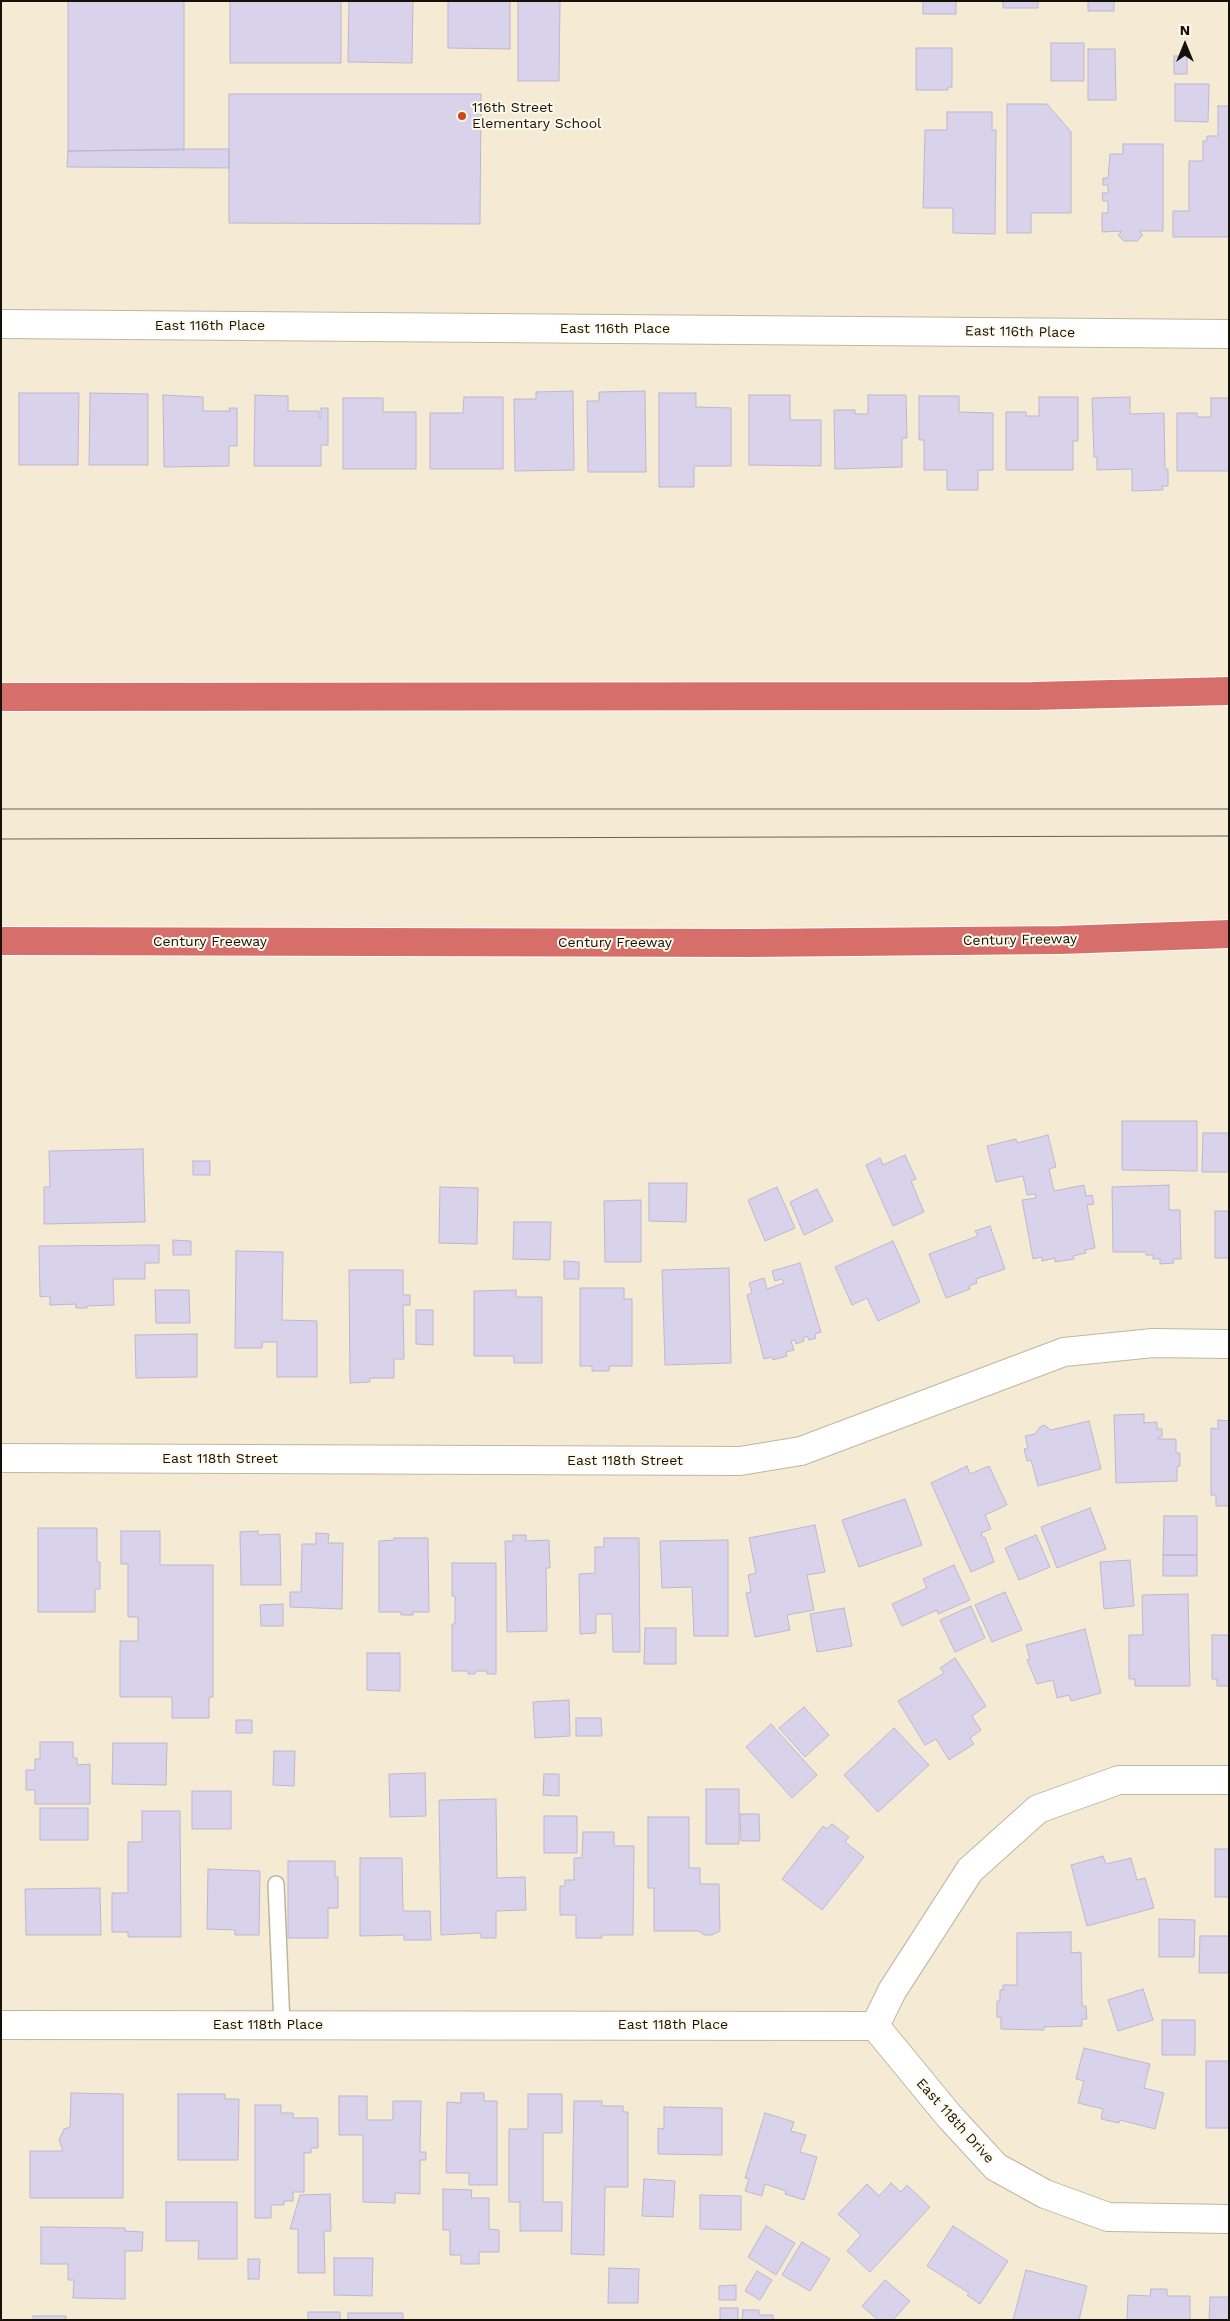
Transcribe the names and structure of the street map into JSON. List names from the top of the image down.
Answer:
{
  "streets": {
    "highway": ["Century Freeway"],
    "street": [
      "East 116th Place",
      "East 118th Street",
      "East 118th Place",
      "East 118th Drive"
    ]
  },
  "crossings": [
    ["East 118th Place", "East 118th Drive"]
  ],
  "places": ["116th Street Elementary School"],
  "north": "top"
}
